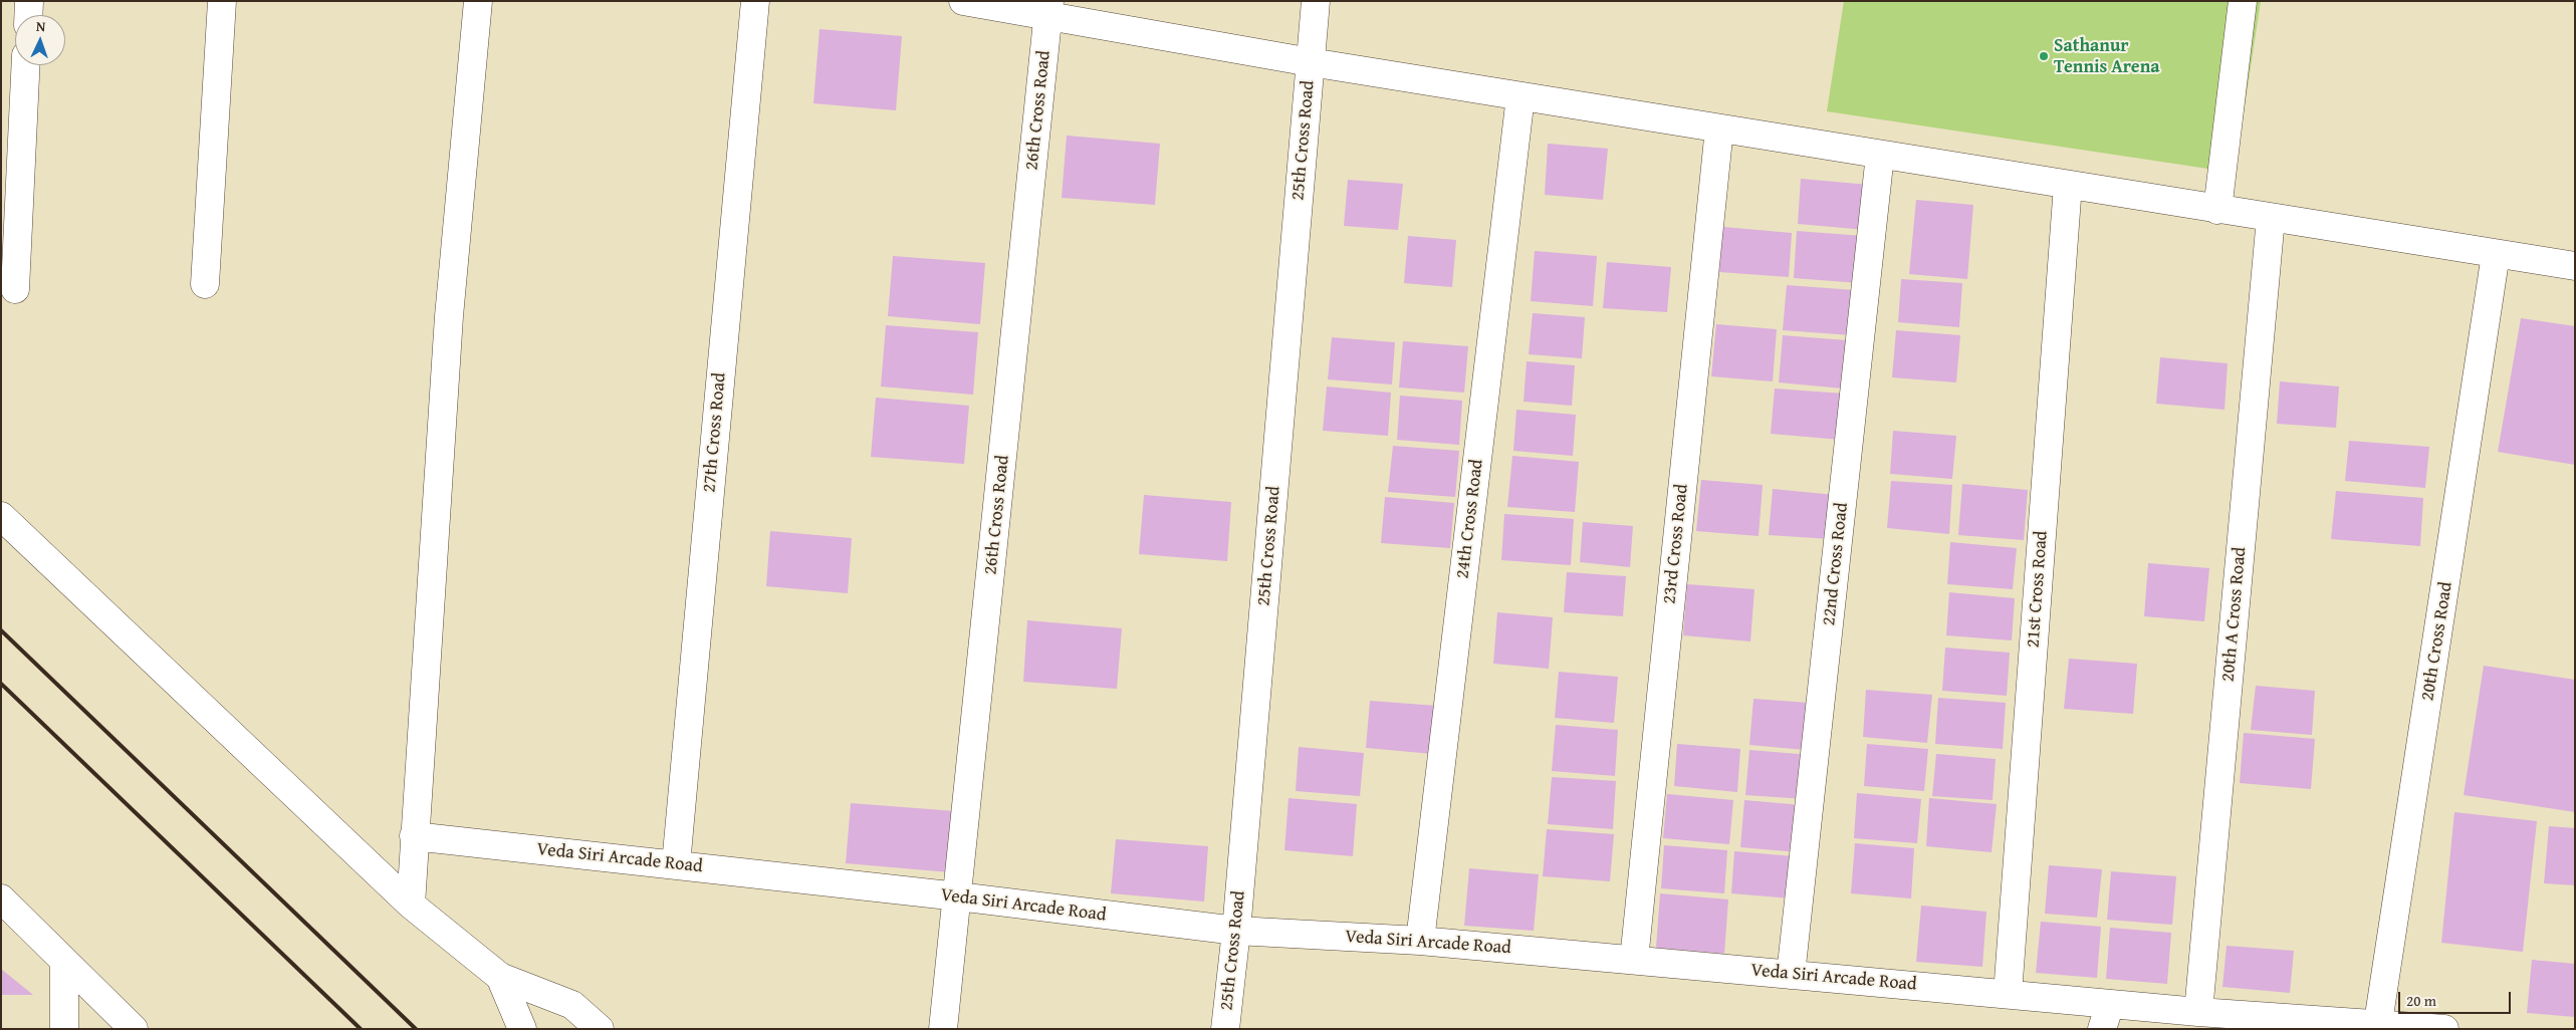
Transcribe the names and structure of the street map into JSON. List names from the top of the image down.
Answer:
{
  "streets": {
    "street": [
      "26th Cross Road",
      "25th Cross Road",
      "27th Cross Road",
      "24th Cross Road",
      "23rd Cross Road",
      "22nd Cross Road",
      "21st Cross Road",
      "20th A Cross Road",
      "20th Cross Road",
      "Veda Siri Arcade Road"
    ]
  },
  "crossings": [
    ["26th Cross Road", "Veda Siri Arcade Road"],
    ["25th Cross Road", "Veda Siri Arcade Road"],
    ["27th Cross Road", "Veda Siri Arcade Road"],
    ["24th Cross Road", "Veda Siri Arcade Road"],
    ["23rd Cross Road", "Veda Siri Arcade Road"],
    ["22nd Cross Road", "Veda Siri Arcade Road"],
    ["21st Cross Road", "Veda Siri Arcade Road"],
    ["20th A Cross Road", "Veda Siri Arcade Road"],
    ["20th Cross Road", "Veda Siri Arcade Road"]
  ],
  "places": ["Sathanur Tennis Arena"],
  "scale_bar": "20 m",
  "north": "top"
}
